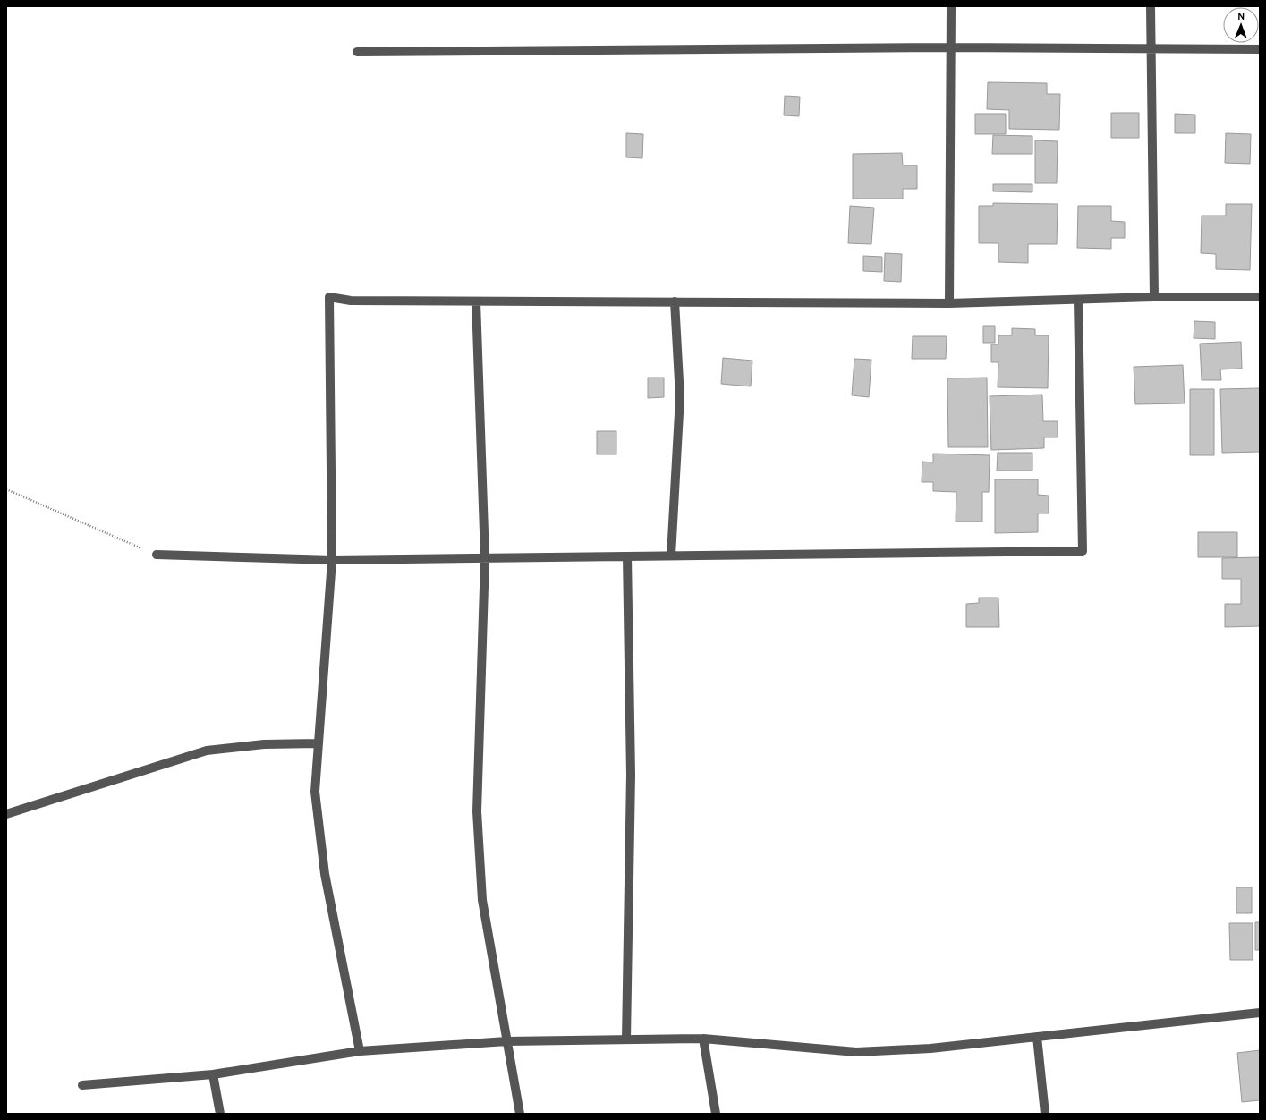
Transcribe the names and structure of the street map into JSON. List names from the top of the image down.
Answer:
{
  "north": "top"
}
